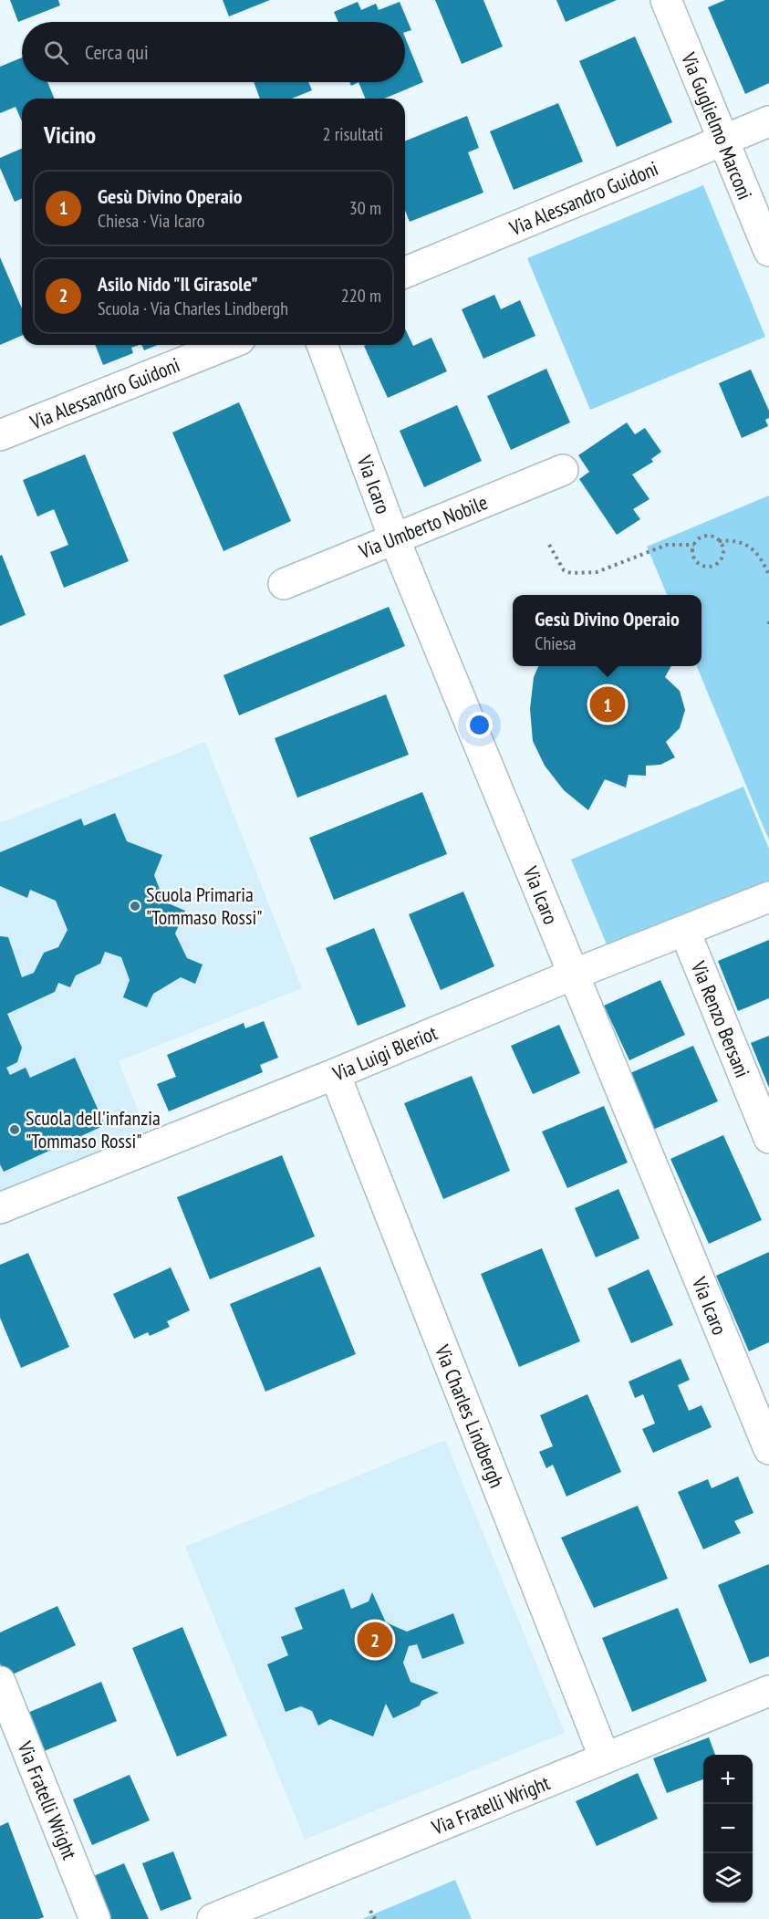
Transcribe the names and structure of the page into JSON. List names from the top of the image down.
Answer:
{
  "streets": {
    "street": [
      "Via Guglielmo Marconi",
      "Via Alessandro Guidoni",
      "Via Icaro",
      "Via Umberto Nobile",
      "Via Renzo Bersani",
      "Via Luigi Bleriot",
      "Via Charles Lindbergh",
      "Via Fratelli Wright"
    ]
  },
  "crossings": [
    ["Via Guglielmo Marconi", "Via Alessandro Guidoni"],
    ["Via Icaro", "Via Umberto Nobile"],
    ["Via Icaro", "Via Luigi Bleriot"],
    ["Via Renzo Bersani", "Via Luigi Bleriot"],
    ["Via Luigi Bleriot", "Via Charles Lindbergh"],
    ["Via Charles Lindbergh", "Via Fratelli Wright"]
  ],
  "places": ["Scuola Primaria \"Tommaso Rossi\"", "Scuola dell'infanzia \"Tommaso Rossi\""],
  "page": {
    "search": "Cerca qui",
    "heading": ["Vicino", "2 risultati"],
    "list": [
      {
        "mark": "1",
        "name": "Gesù Divino Operaio",
        "note": "Chiesa · Via Icaro",
        "value": "30 m"
      },
      {
        "mark": "2",
        "name": "Asilo Nido \"Il Girasole\"",
        "note": "Scuola · Via Charles Lindbergh",
        "value": "220 m"
      }
    ],
    "popup": ["Gesù Divino Operaio", "Chiesa"],
    "pins": ["1", "2"],
    "map_buttons": ["+", "−"]
  }
}
